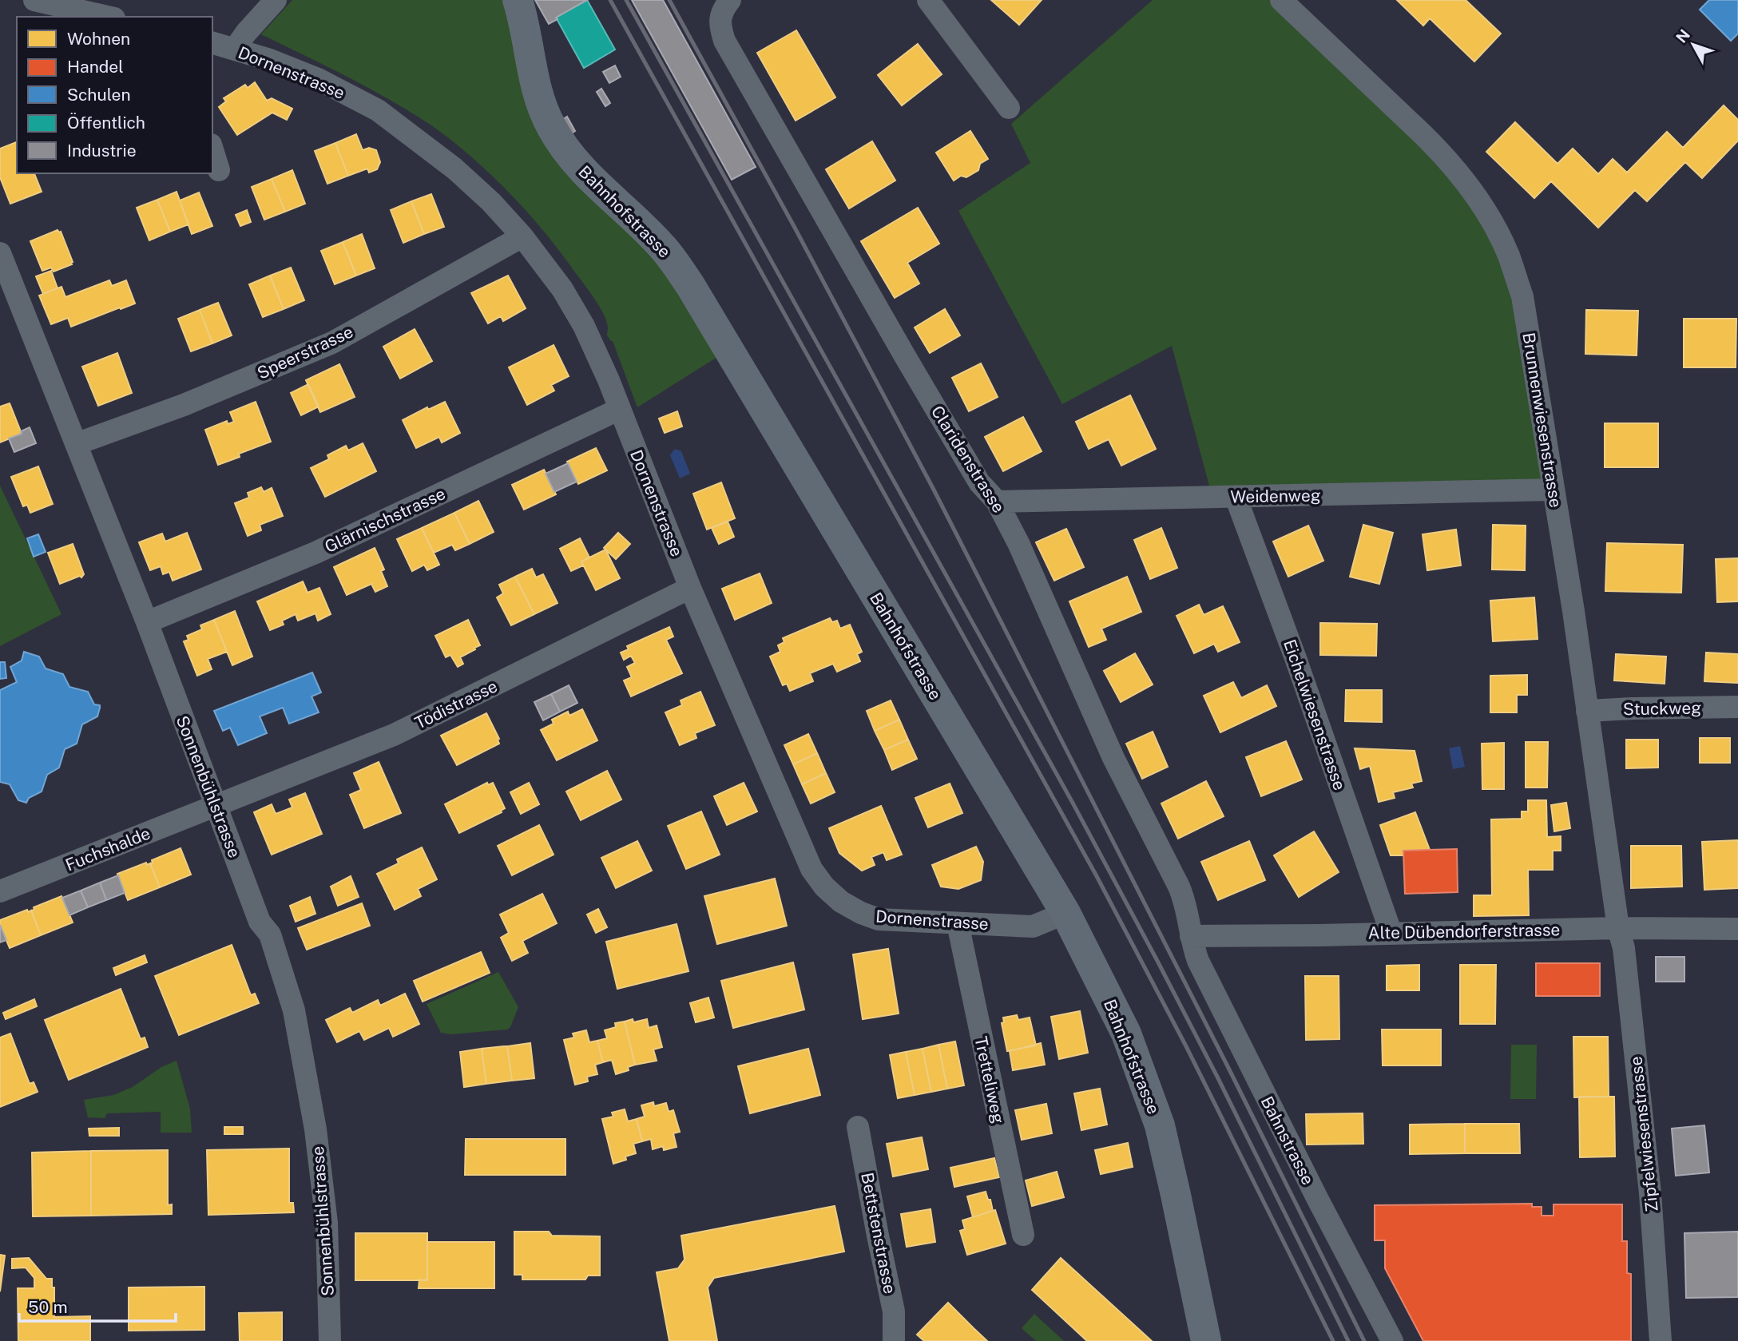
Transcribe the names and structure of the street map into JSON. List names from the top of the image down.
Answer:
{
  "streets": {
    "street": [
      "Dornenstrasse",
      "Bahnhofstrasse",
      "Speerstrasse",
      "Brunnenwiesenstrasse",
      "Claridenstrasse",
      "Weidenweg",
      "Glärnischstrasse",
      "Tödistrasse",
      "Stuckweg",
      "Eichelwiesenstrasse",
      "Sonnenbühlstrasse",
      "Fuchshalde",
      "Alte Dübendorferstrasse",
      "Tretteliweg",
      "Zipfelwiesenstrasse",
      "Bahnstrasse",
      "Bettstenstrasse"
    ]
  },
  "crossings": [
    ["Dornenstrasse", "Bahnhofstrasse"],
    ["Dornenstrasse", "Speerstrasse"],
    ["Dornenstrasse", "Glärnischstrasse"],
    ["Dornenstrasse", "Tödistrasse"],
    ["Dornenstrasse", "Tretteliweg"],
    ["Speerstrasse", "Sonnenbühlstrasse"],
    ["Brunnenwiesenstrasse", "Weidenweg"],
    ["Brunnenwiesenstrasse", "Stuckweg"],
    ["Brunnenwiesenstrasse", "Alte Dübendorferstrasse"],
    ["Brunnenwiesenstrasse", "Zipfelwiesenstrasse"],
    ["Claridenstrasse", "Weidenweg"],
    ["Claridenstrasse", "Alte Dübendorferstrasse"],
    ["Claridenstrasse", "Bahnstrasse"],
    ["Weidenweg", "Eichelwiesenstrasse"],
    ["Glärnischstrasse", "Sonnenbühlstrasse"],
    ["Tödistrasse", "Sonnenbühlstrasse"],
    ["Tödistrasse", "Fuchshalde"],
    ["Eichelwiesenstrasse", "Alte Dübendorferstrasse"],
    ["Sonnenbühlstrasse", "Fuchshalde"],
    ["Alte Dübendorferstrasse", "Zipfelwiesenstrasse"],
    ["Alte Dübendorferstrasse", "Bahnstrasse"]
  ],
  "legend": [
    "Wohnen",
    "Handel",
    "Schulen",
    "Öffentlich",
    "Industrie"
  ],
  "scale_bar": "50 m",
  "north": "top left"
}
